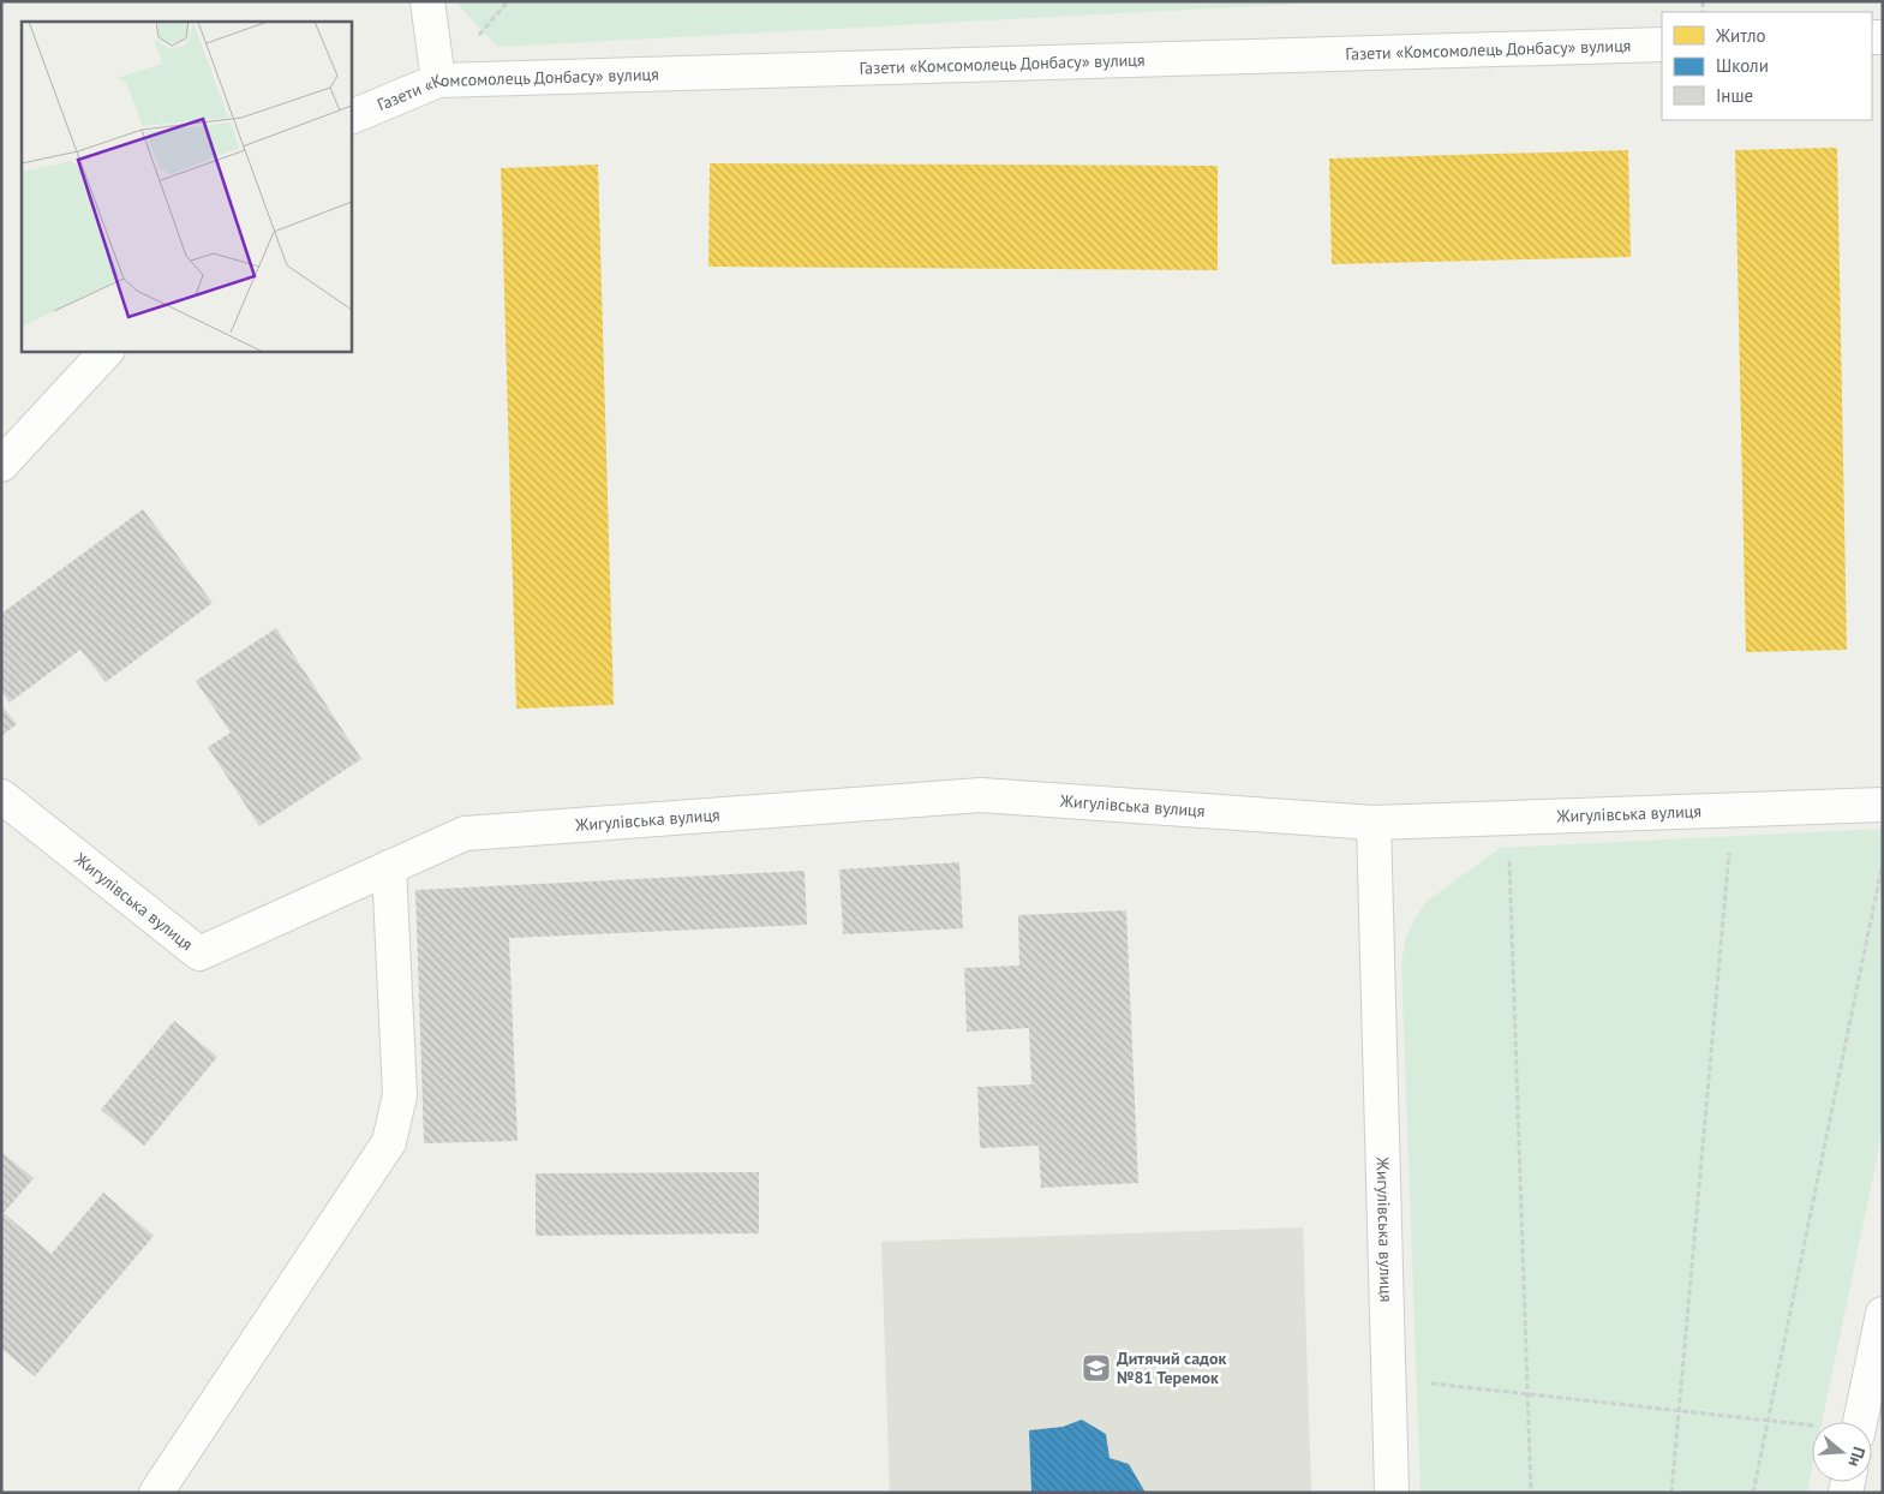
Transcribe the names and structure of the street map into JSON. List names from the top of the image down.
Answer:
{
  "streets": {
    "street": ["Газети «Комсомолець Донбасу» вулиця", "Жигулівська вулиця"]
  },
  "places": {
    "school or university": ["Дитячий садок №81 Теремок"]
  },
  "legend": ["Житло", "Школи", "Інше"],
  "north": "right"
}
